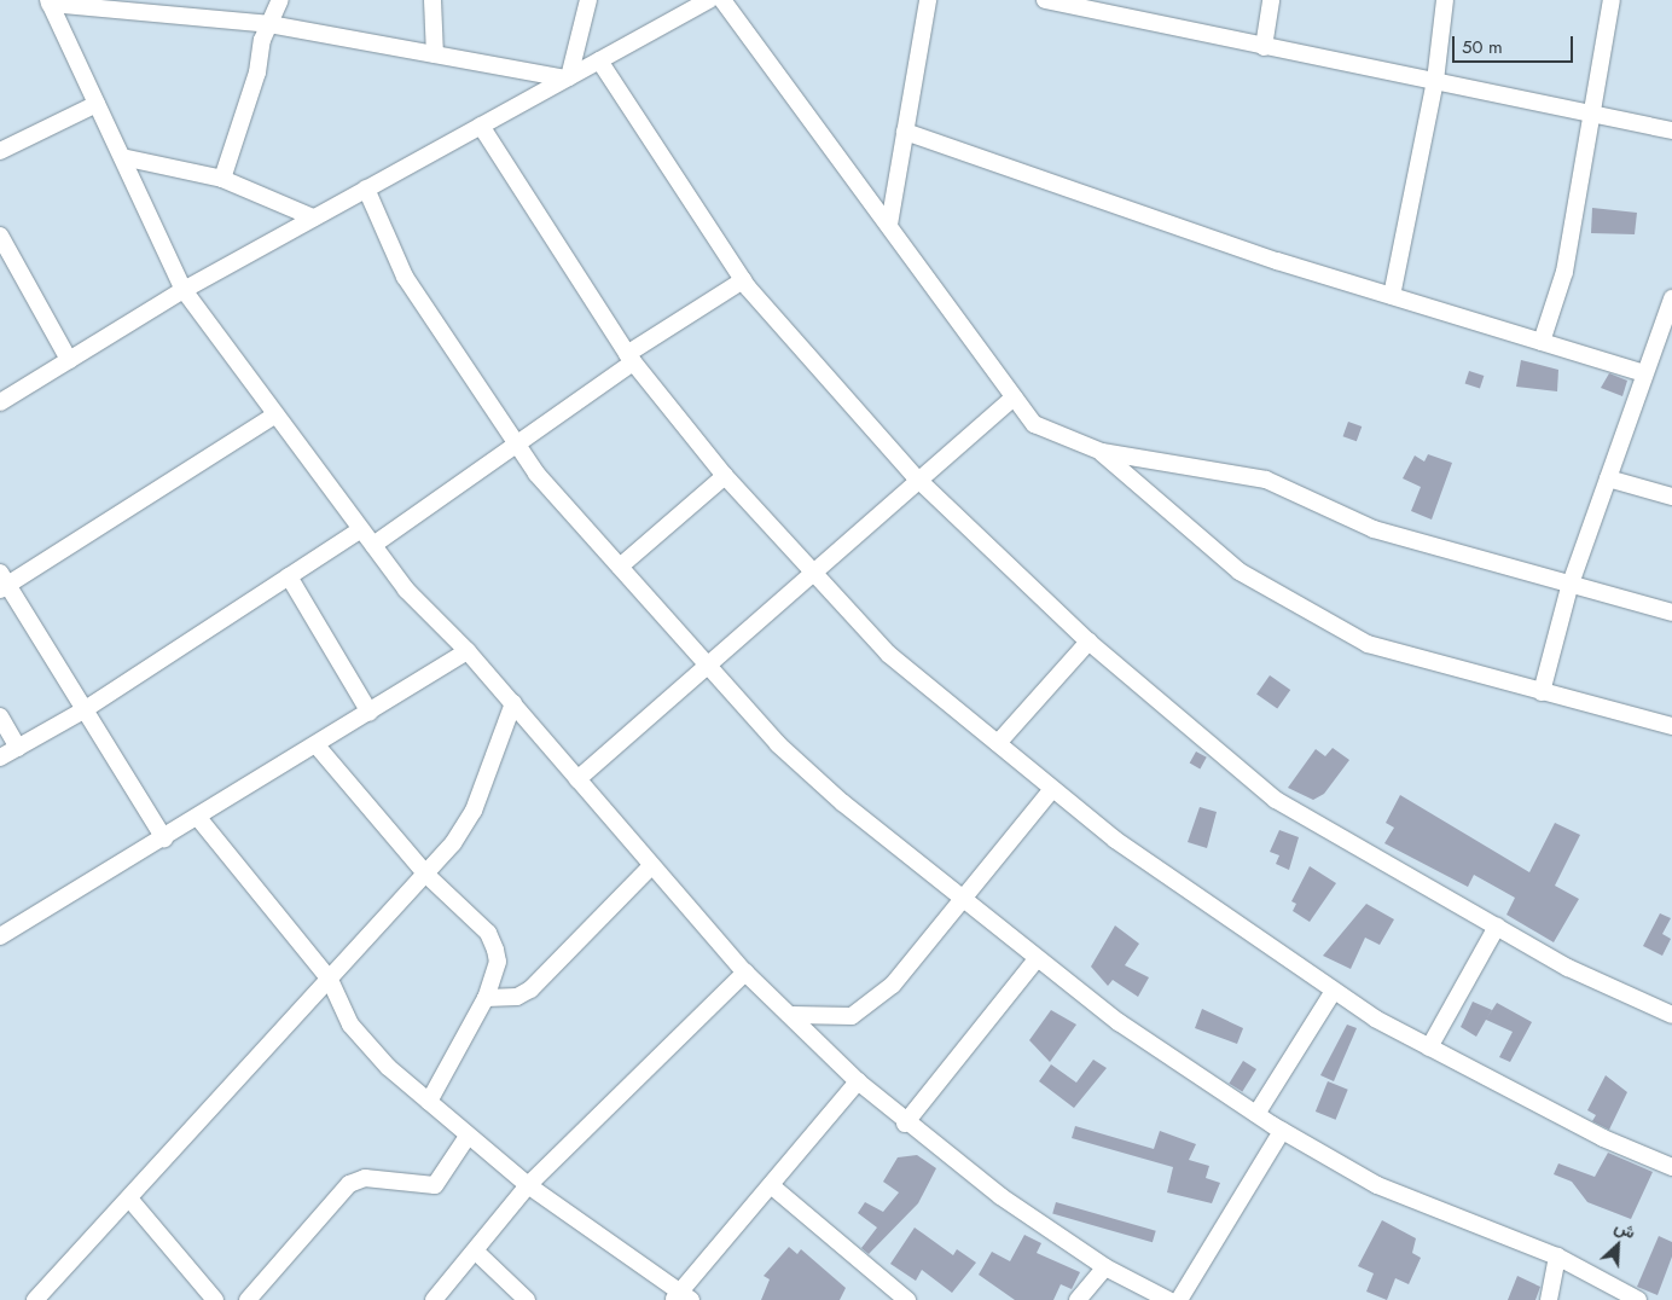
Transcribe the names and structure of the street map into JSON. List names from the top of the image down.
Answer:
{
  "scale_bar": "50 m",
  "north": "top right"
}
